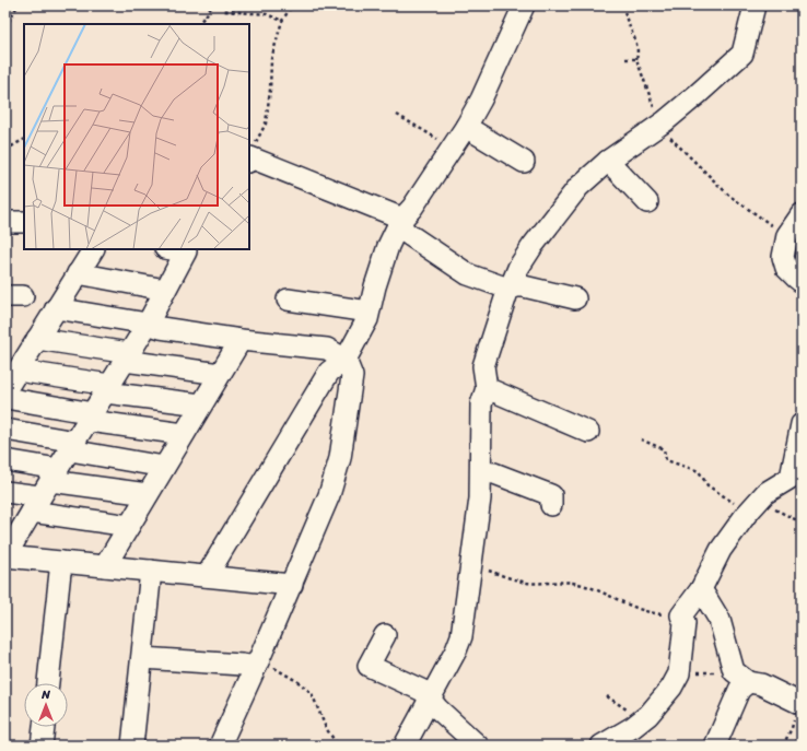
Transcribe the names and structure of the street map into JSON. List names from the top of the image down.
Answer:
{
  "north": "top"
}
